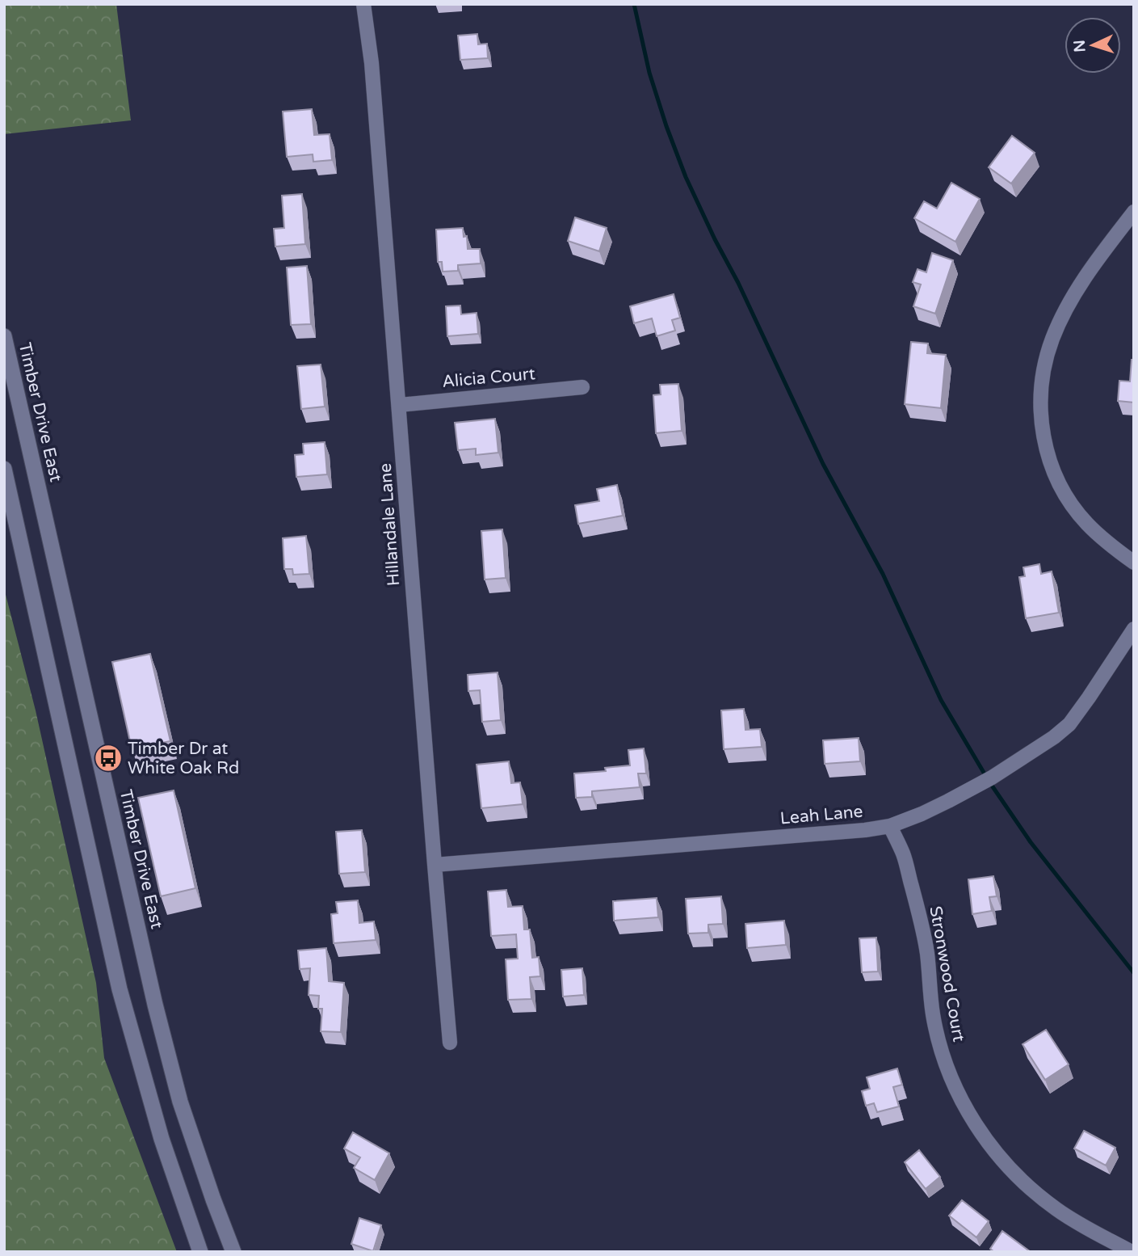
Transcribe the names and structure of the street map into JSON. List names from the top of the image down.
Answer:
{
  "streets": {
    "main road": ["Timber Drive East"],
    "street": [
      "Alicia Court",
      "Hillandale Lane",
      "Leah Lane",
      "Stronwood Court"
    ]
  },
  "crossings": [
    ["Alicia Court", "Hillandale Lane"],
    ["Hillandale Lane", "Leah Lane"],
    ["Leah Lane", "Stronwood Court"]
  ],
  "places": {
    "bus stop": ["Timber Dr at White Oak Rd"]
  },
  "north": "left"
}
